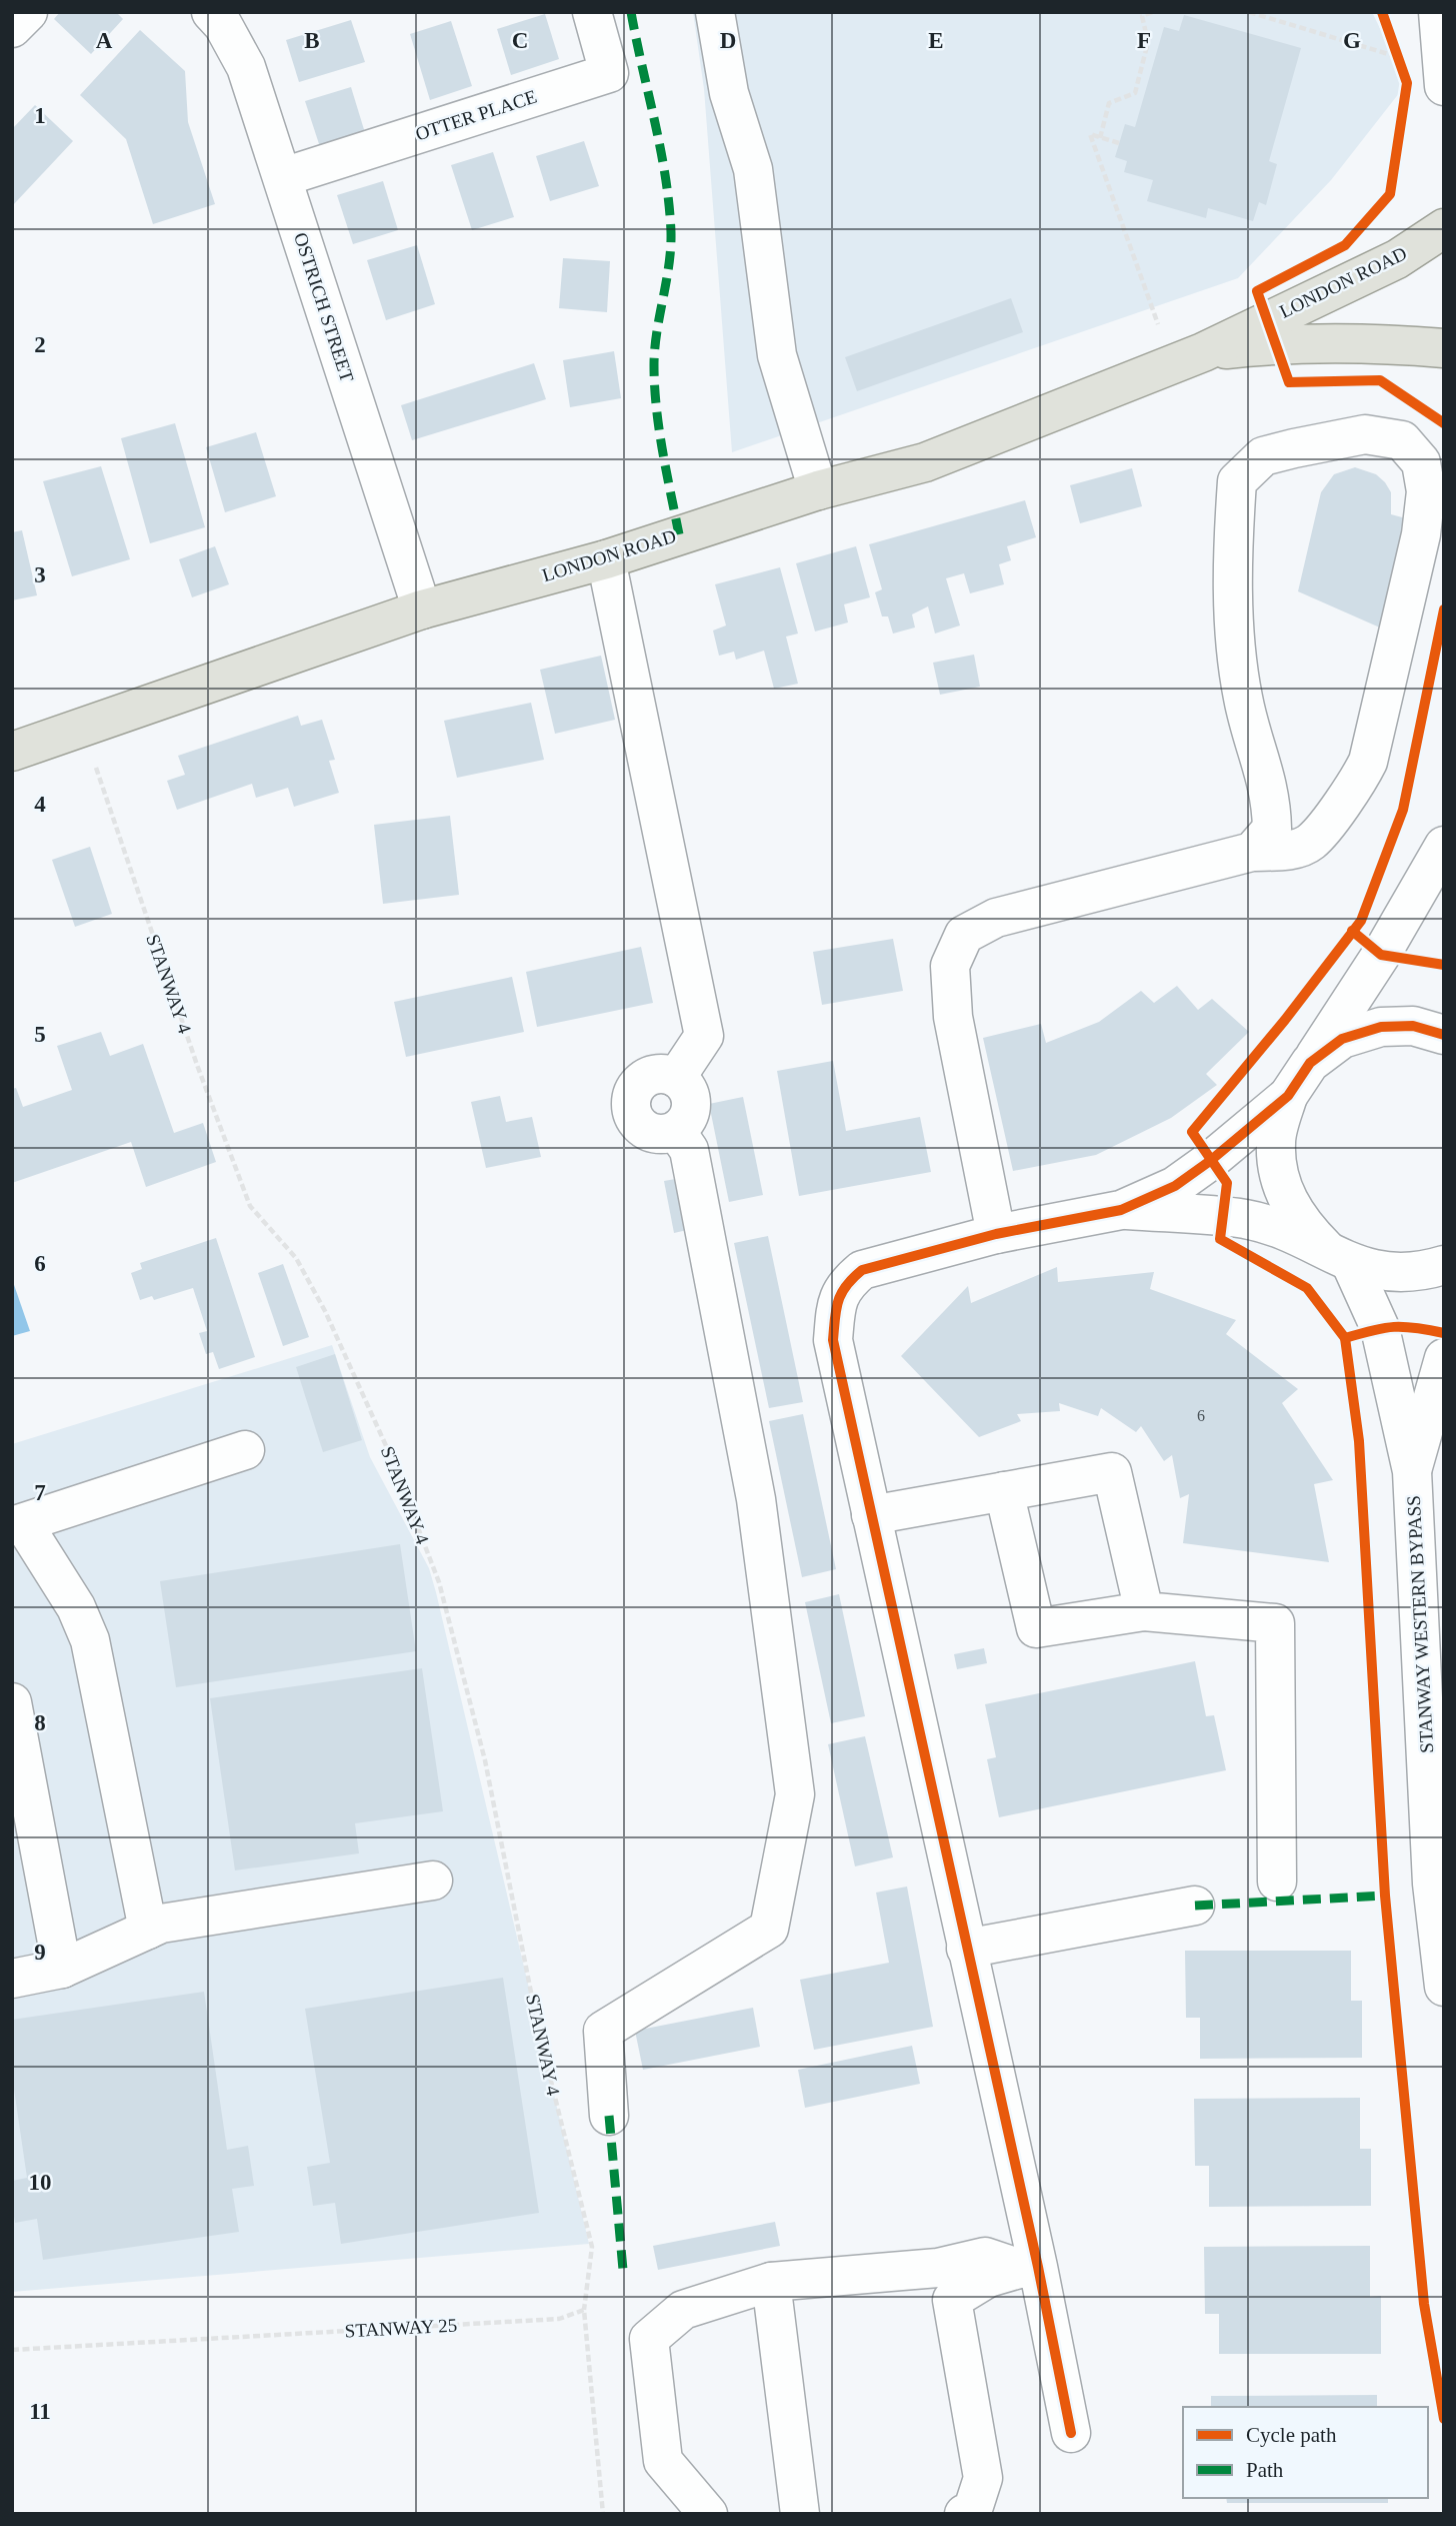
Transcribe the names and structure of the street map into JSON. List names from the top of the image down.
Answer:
{
  "streets": {
    "main road": ["LONDON ROAD"],
    "street": ["OTTER PLACE", "OSTRICH STREET", "STANWAY WESTERN BYPASS"],
    "path": ["STANWAY 4", "STANWAY 25"]
  },
  "crossings": [
    ["OTTER PLACE", "OSTRICH STREET"],
    ["LONDON ROAD", "OSTRICH STREET"],
    ["LONDON ROAD", "STANWAY 4"],
    ["STANWAY 4", "STANWAY 25"]
  ],
  "house_numbers": ["6"],
  "legend": ["Cycle path", "Path"],
  "grid": {
    "columns": [
      "A",
      "B",
      "C",
      "D",
      "E",
      "F",
      "G"
    ],
    "rows": [
      "1",
      "2",
      "3",
      "4",
      "5",
      "6",
      "7",
      "8",
      "9",
      "10",
      "11"
    ]
  }
}
